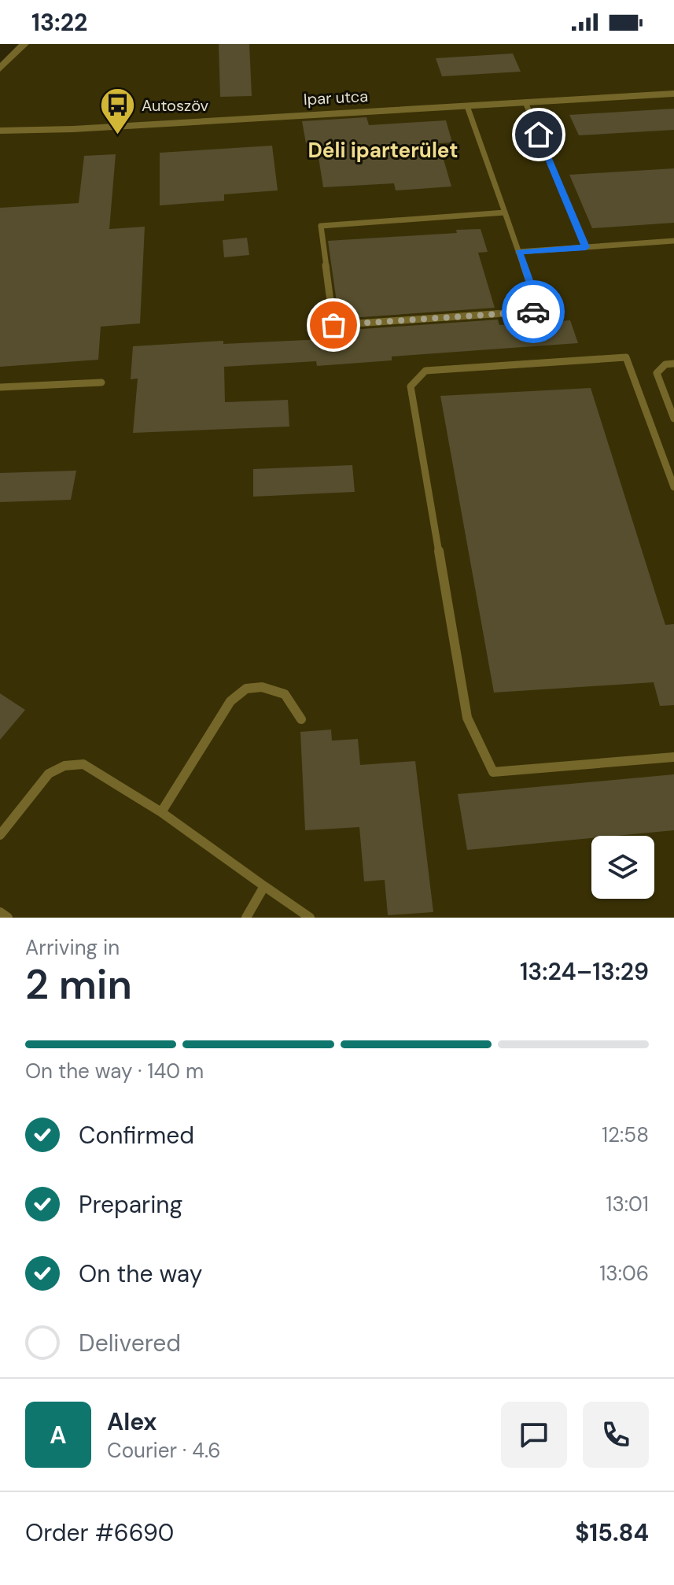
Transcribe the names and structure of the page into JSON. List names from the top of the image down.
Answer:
{
  "streets": {
    "street": ["Ipar utca"]
  },
  "districts": ["Déli iparterület"],
  "places": {
    "bus stop": ["Autoszöv"]
  },
  "page": {
    "status": "13:22",
    "heading": ["2 min", "Arriving in", "13:24–13:29"],
    "panel": [
      "Alex",
      "Courier · 4.6",
      "Order #6690",
      "$15.84"
    ],
    "bar": "On the way · 140 m",
    "list": [
      ["Confirmed", "12:58"],
      ["Preparing", "13:01"],
      ["On the way", "13:06"],
      "Delivered"
    ],
    "round": "A"
  }
}
